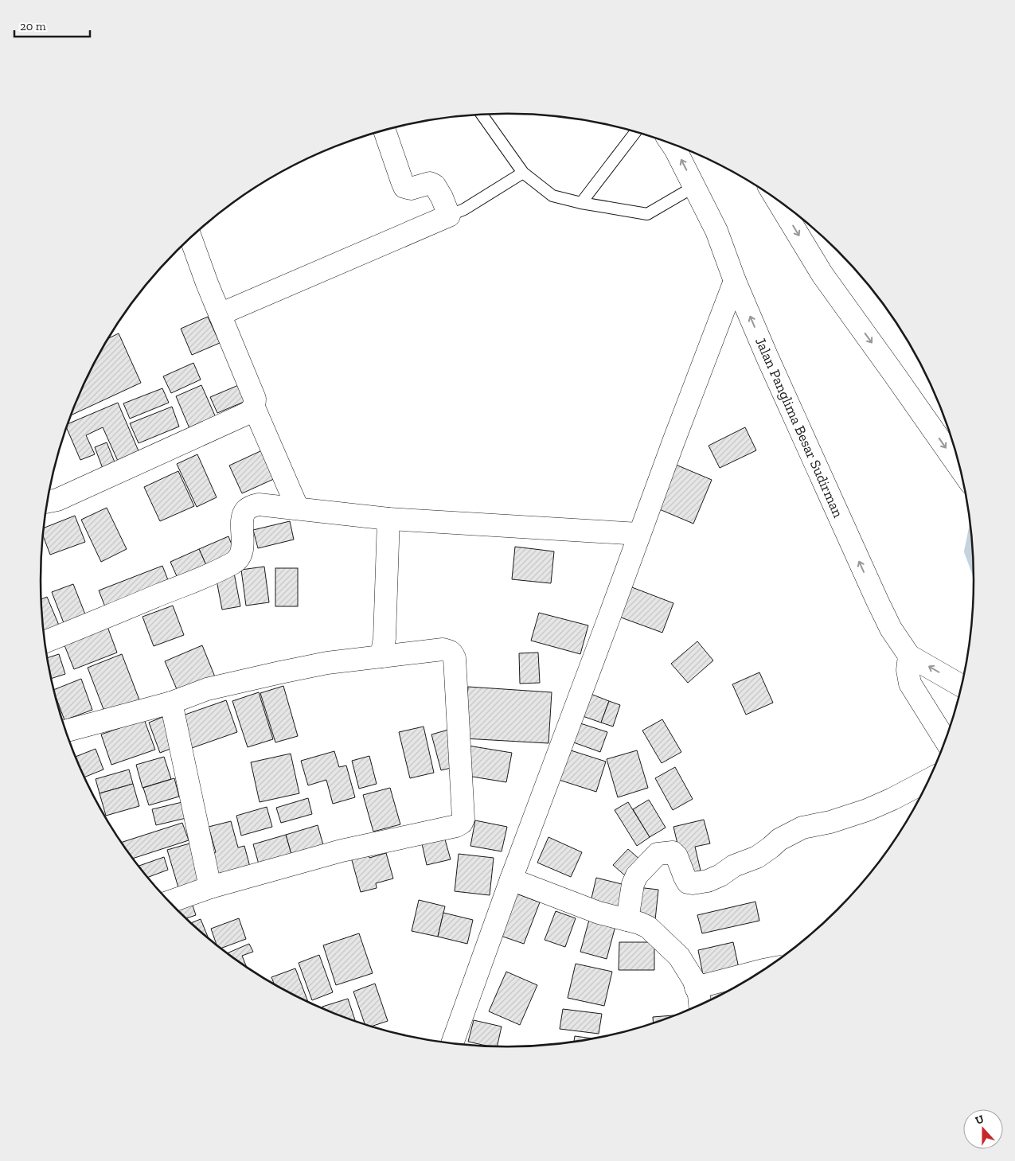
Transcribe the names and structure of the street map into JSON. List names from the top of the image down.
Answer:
{
  "streets": {
    "street": ["Jalan Panglima Besar Sudirman"]
  },
  "scale_bar": "20 m",
  "north": "top"
}
